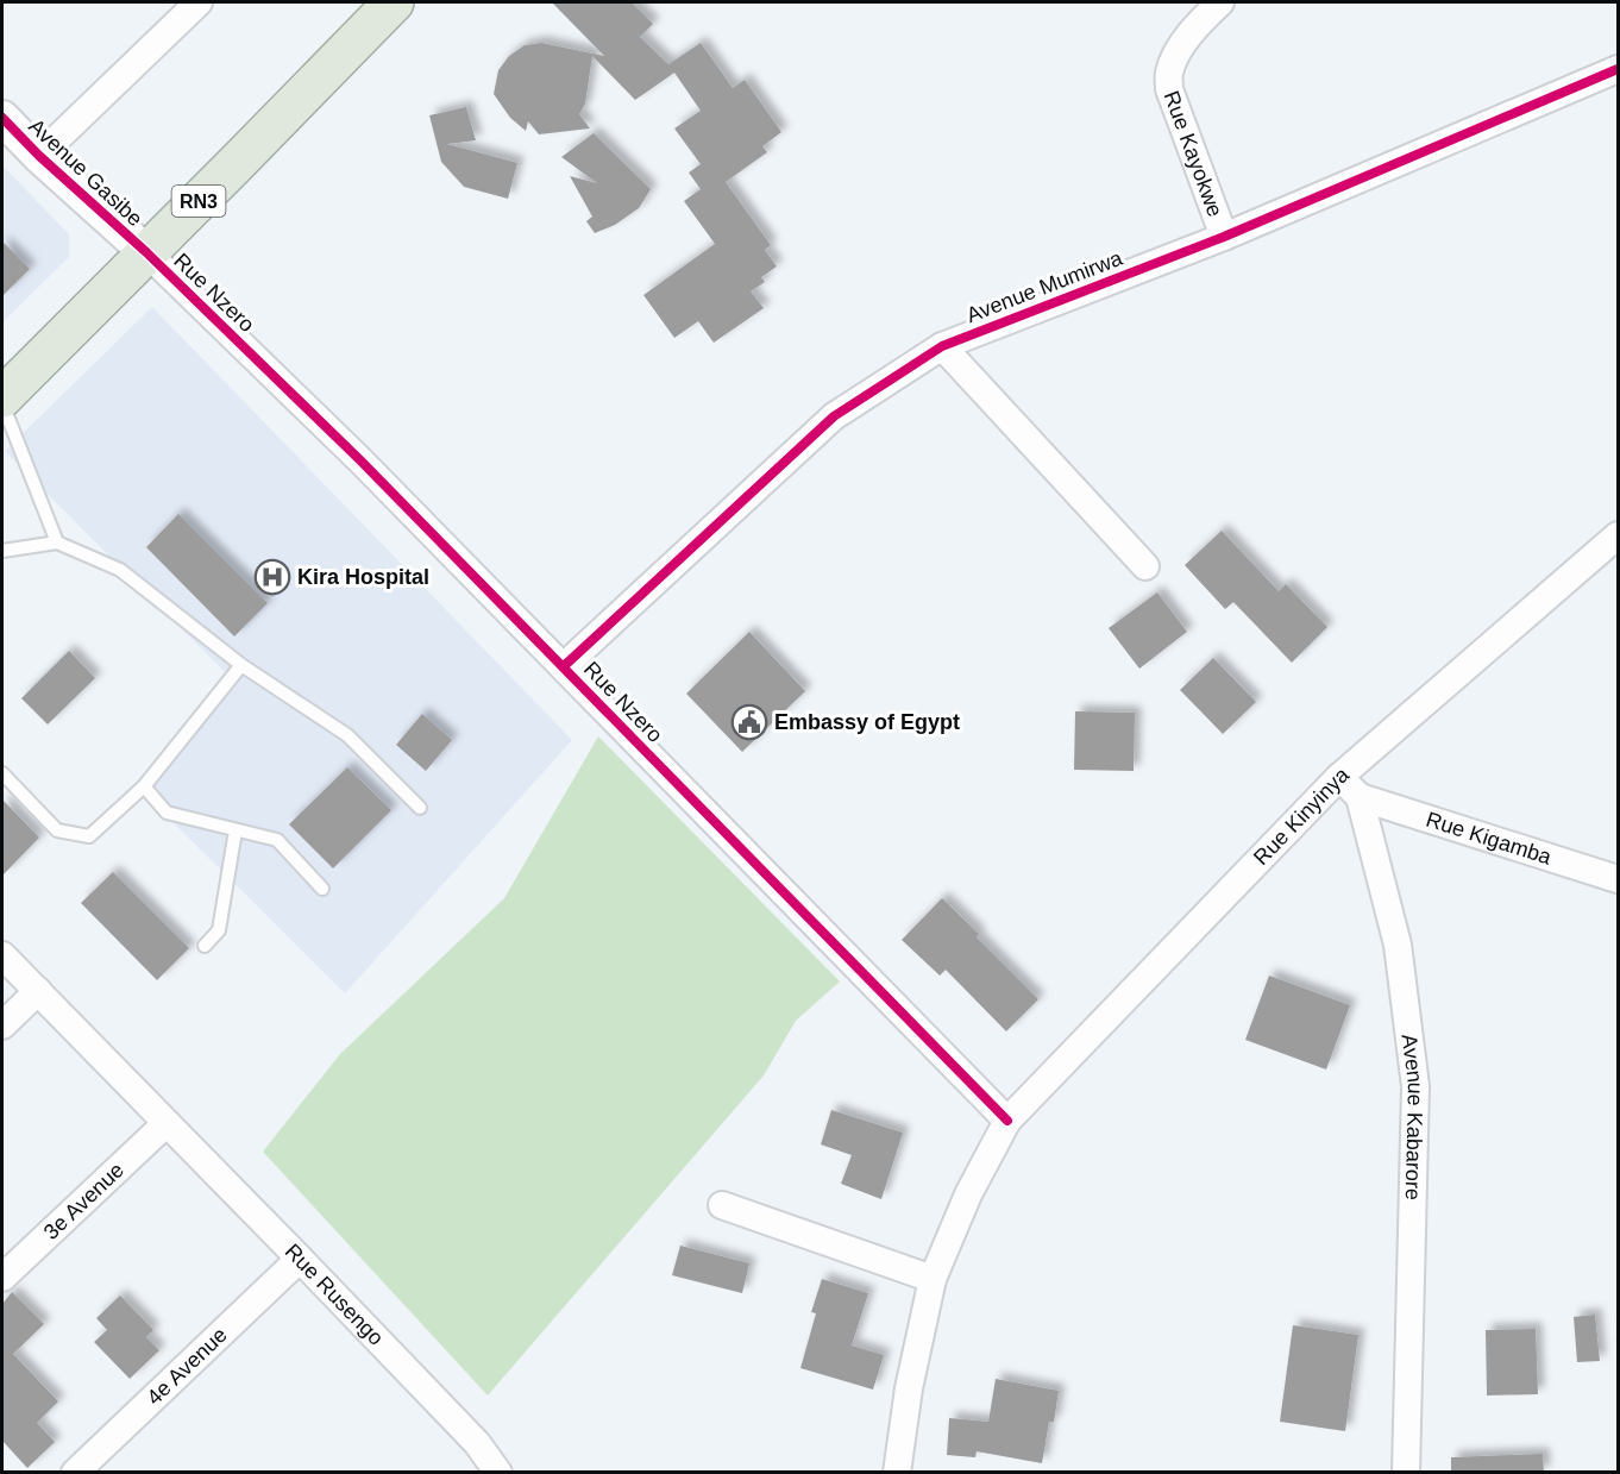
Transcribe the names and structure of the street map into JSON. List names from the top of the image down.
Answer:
{
  "streets": {
    "highway": ["RN3"],
    "street": [
      "Rue Kayokwe",
      "Avenue Gasibe",
      "Avenue Mumirwa",
      "Rue Nzero",
      "Rue Kinyinya",
      "Rue Kigamba",
      "Avenue Kabarore",
      "3e Avenue",
      "Rue Rusengo",
      "4e Avenue"
    ]
  },
  "crossings": [
    ["Rue Kayokwe", "Avenue Mumirwa"],
    ["Avenue Gasibe", "RN3"],
    ["Avenue Gasibe", "Rue Nzero"],
    ["RN3", "Rue Nzero"],
    ["Avenue Mumirwa", "Rue Nzero"],
    ["Rue Nzero", "Rue Kinyinya"],
    ["Rue Kigamba", "Avenue Kabarore"],
    ["3e Avenue", "Rue Rusengo"],
    ["Rue Rusengo", "4e Avenue"]
  ],
  "places": {
    "hospital": ["Kira Hospital"],
    "public building": ["Embassy of Egypt"]
  }
}
